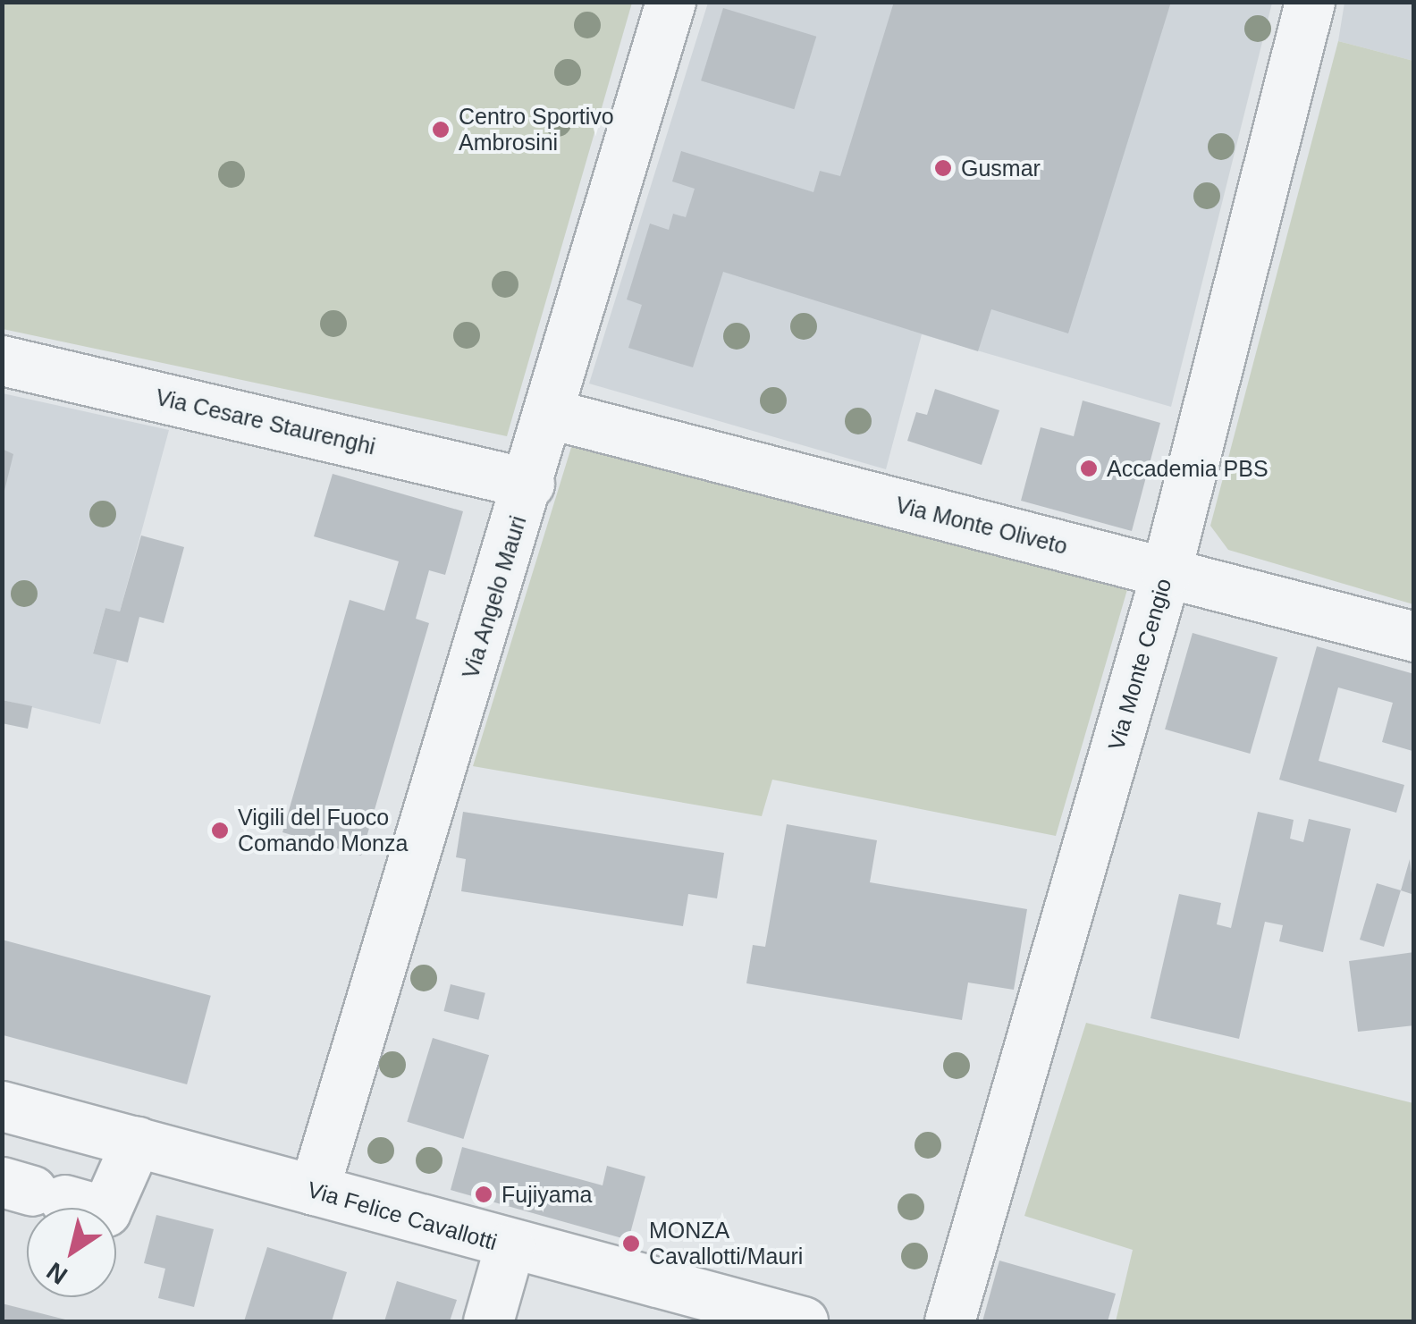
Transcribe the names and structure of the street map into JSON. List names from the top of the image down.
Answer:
{
  "streets": {
    "street": [
      "Via Cesare Staurenghi",
      "Via Monte Oliveto",
      "Via Angelo Mauri",
      "Via Monte Cengio",
      "Via Felice Cavallotti"
    ]
  },
  "crossings": [
    ["Via Cesare Staurenghi", "Via Angelo Mauri"],
    ["Via Monte Oliveto", "Via Angelo Mauri"],
    ["Via Monte Oliveto", "Via Monte Cengio"],
    ["Via Angelo Mauri", "Via Felice Cavallotti"]
  ],
  "places": [
    "Centro Sportivo Ambrosini",
    "Gusmar",
    "Accademia PBS",
    "Vigili del Fuoco Comando Monza",
    "Fujiyama",
    "MONZA Cavallotti/Mauri"
  ],
  "north": "bottom left"
}
